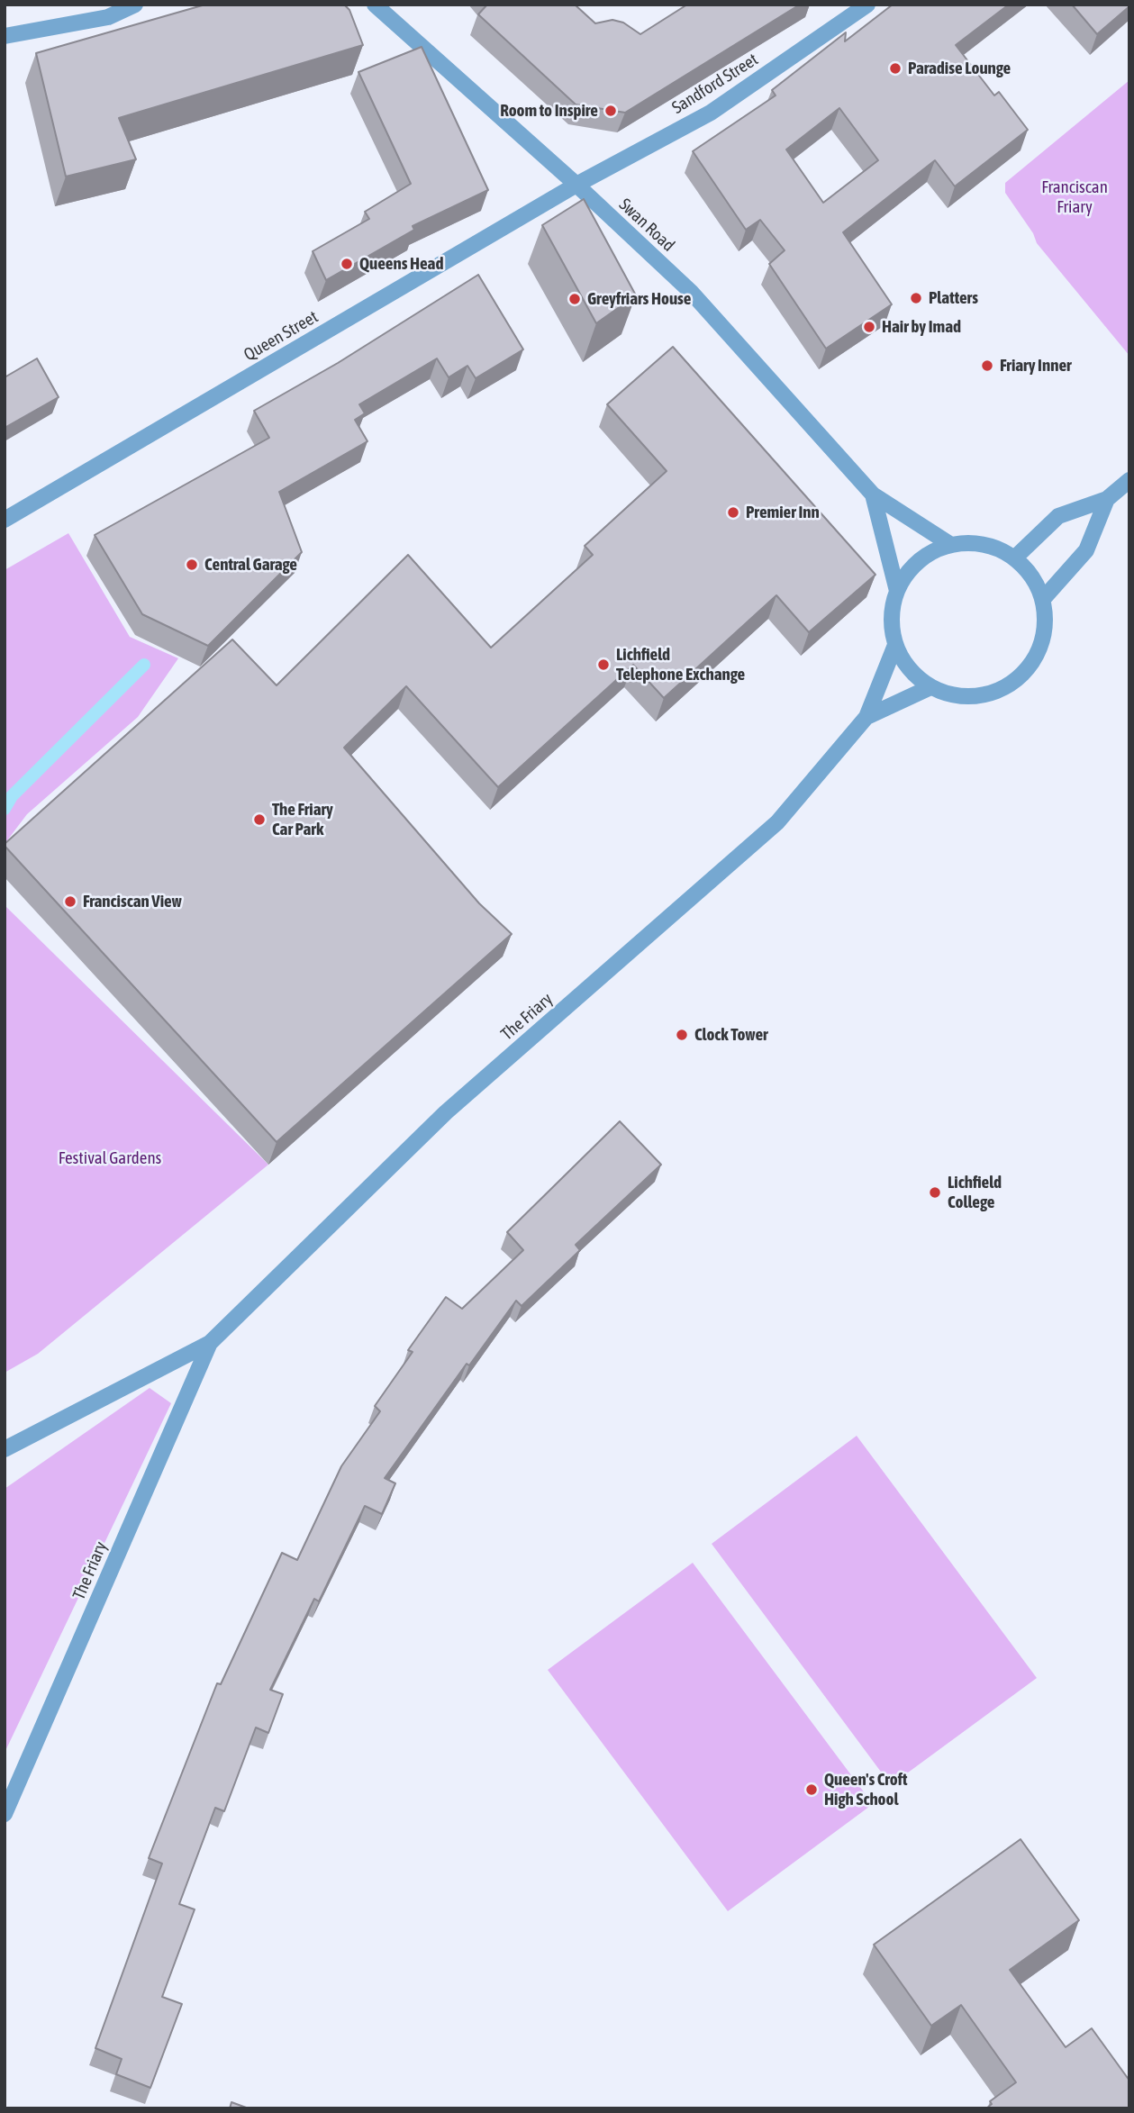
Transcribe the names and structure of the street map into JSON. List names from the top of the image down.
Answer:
{
  "streets": {
    "street": [
      "Sandford Street",
      "Swan Road",
      "Queen Street",
      "The Friary"
    ]
  },
  "crossings": [
    ["Sandford Street", "Swan Road"],
    ["Sandford Street", "Queen Street"],
    ["Swan Road", "Queen Street"],
    ["Swan Road", "The Friary"]
  ],
  "parks": ["Franciscan Friary", "Festival Gardens"],
  "places": [
    "Paradise Lounge",
    "Room to Inspire",
    "Queens Head",
    "Platters",
    "Greyfriars House",
    "Hair by Imad",
    "Friary Inner",
    "Premier Inn",
    "Central Garage",
    "Lichfield Telephone Exchange",
    "The Friary Car Park",
    "Franciscan View",
    "Clock Tower",
    "Lichfield College",
    "Queen's Croft High School"
  ]
}
